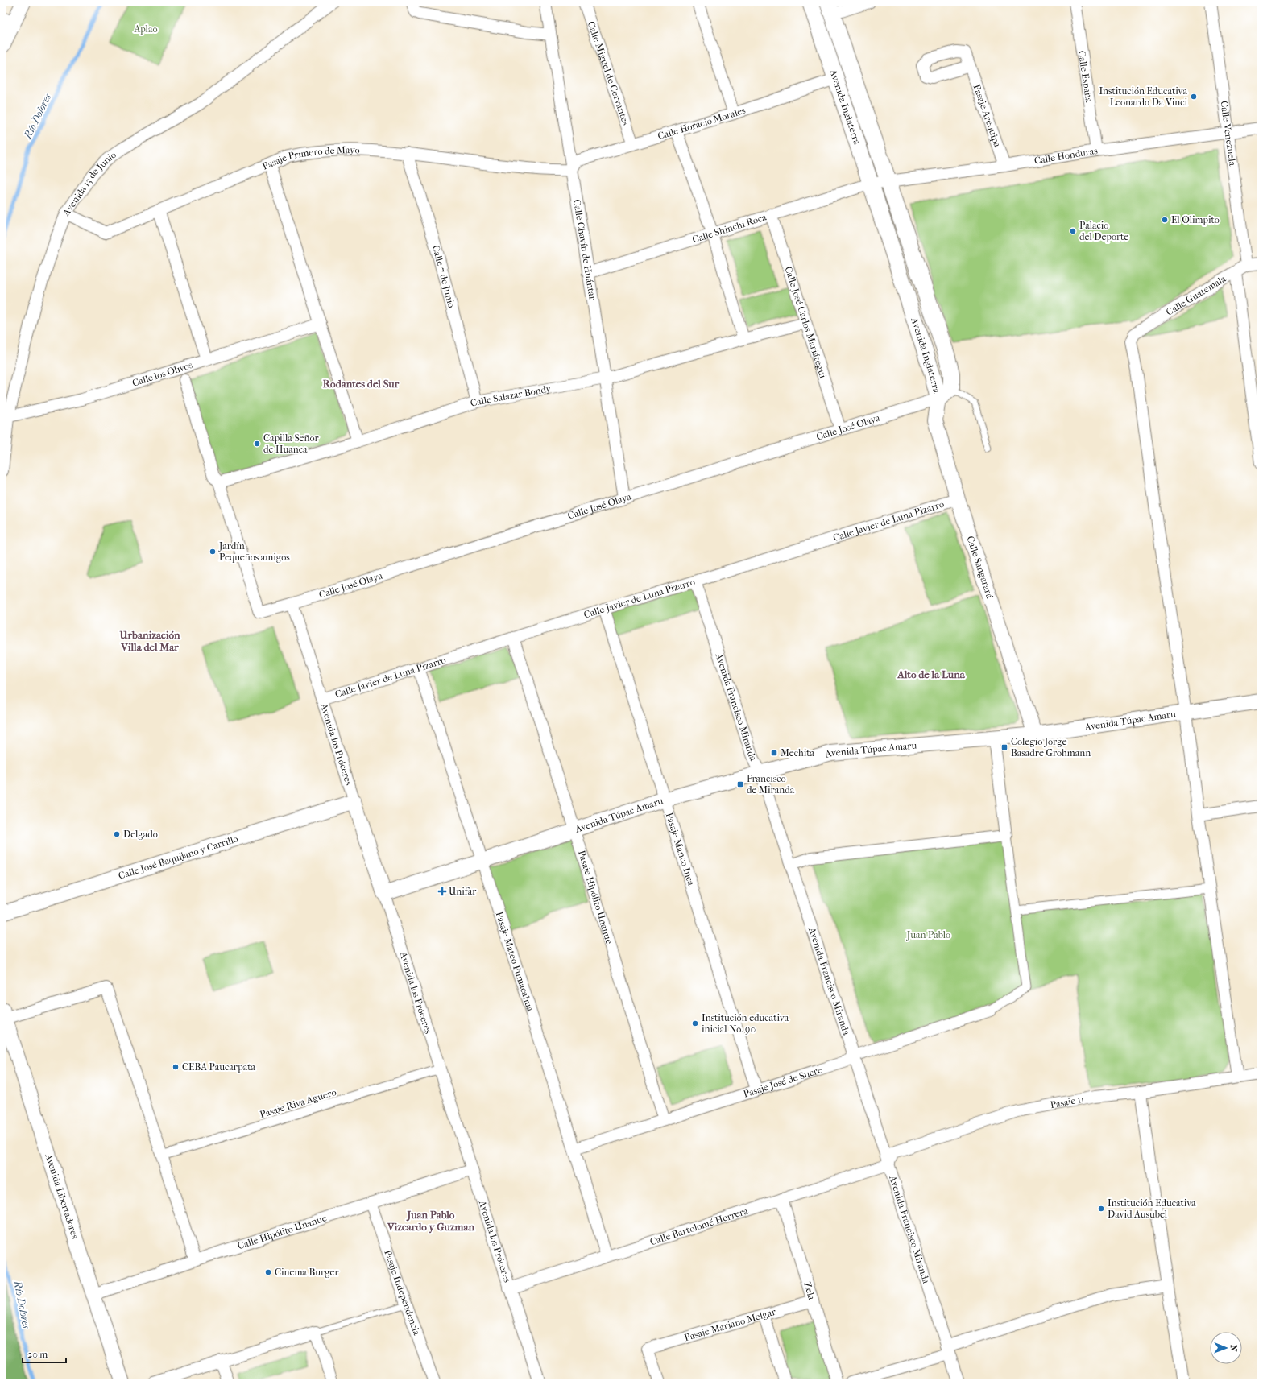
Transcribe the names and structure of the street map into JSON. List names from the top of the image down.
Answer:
{
  "streets": {
    "main road": ["Avenida Inglaterra"],
    "street": [
      "Calle Miguel de Cervantes",
      "Calle España",
      "Pasaje Arequipa",
      "Calle Horacio Morales",
      "Calle Venezuela",
      "Calle Honduras",
      "Pasaje Primero de Mayo",
      "Avenida 13 de Junio",
      "Calle Shinchi Roca",
      "Calle Chavín de Huántar",
      "Calle 7 de Junio",
      "Calle Guatemala",
      "Calle José Carlos Mariátegui",
      "Calle los Olivos",
      "Calle Salazar Bondy",
      "Calle José Olaya",
      "Calle Javier de Luna Pizarro",
      "Calle Sangarará",
      "Avenida Francisco Miranda",
      "Avenida Túpac Amaru",
      "Avenida los Próceres",
      "Pasaje Manco Inca",
      "Calle José Baquijano y Carrillo",
      "Pasaje Hipólito Unanue",
      "Pasaje Mateo Pumacahua",
      "Pasaje José de Sucre",
      "Pasaje 11",
      "Pasaje Riva Aguero",
      "Avenida Libertadores",
      "Calle Bartolomé Herrera",
      "Calle Hipólito Unanue",
      "Zela",
      "Pasaje Independencia",
      "Pasaje Mariano Melgar"
    ]
  },
  "crossings": [
    ["Calle Miguel de Cervantes", "Calle Horacio Morales"],
    ["Calle España", "Calle Honduras"],
    ["Avenida Inglaterra", "Calle Horacio Morales"],
    ["Avenida Inglaterra", "Calle Honduras"],
    ["Avenida Inglaterra", "Calle Shinchi Roca"],
    ["Avenida Inglaterra", "Calle José Olaya"],
    ["Avenida Inglaterra", "Calle Sangarará"],
    ["Pasaje Arequipa", "Calle Honduras"],
    ["Calle Horacio Morales", "Pasaje Primero de Mayo"],
    ["Calle Horacio Morales", "Calle Chavín de Huántar"],
    ["Calle Venezuela", "Calle Honduras"],
    ["Calle Venezuela", "Calle Guatemala"],
    ["Calle Honduras", "Calle Shinchi Roca"],
    ["Pasaje Primero de Mayo", "Avenida 13 de Junio"],
    ["Pasaje Primero de Mayo", "Calle Chavín de Huántar"],
    ["Pasaje Primero de Mayo", "Calle 7 de Junio"],
    ["Avenida 13 de Junio", "Calle los Olivos"],
    ["Calle Shinchi Roca", "Calle Chavín de Huántar"],
    ["Calle Shinchi Roca", "Calle José Carlos Mariátegui"],
    ["Calle Chavín de Huántar", "Calle Salazar Bondy"],
    ["Calle Chavín de Huántar", "Calle José Olaya"],
    ["Calle 7 de Junio", "Calle Salazar Bondy"],
    ["Calle Guatemala", "Avenida Túpac Amaru"],
    ["Calle José Carlos Mariátegui", "Calle Salazar Bondy"],
    ["Calle José Carlos Mariátegui", "Calle José Olaya"],
    ["Calle Salazar Bondy", "Calle José Olaya"],
    ["Calle José Olaya", "Calle Sangarará"],
    ["Calle José Olaya", "Avenida los Próceres"],
    ["Calle Javier de Luna Pizarro", "Calle Sangarará"],
    ["Calle Javier de Luna Pizarro", "Avenida Francisco Miranda"],
    ["Calle Javier de Luna Pizarro", "Avenida los Próceres"],
    ["Calle Javier de Luna Pizarro", "Pasaje Manco Inca"],
    ["Calle Javier de Luna Pizarro", "Pasaje Hipólito Unanue"],
    ["Calle Javier de Luna Pizarro", "Pasaje Mateo Pumacahua"],
    ["Calle Sangarará", "Avenida Túpac Amaru"],
    ["Avenida Francisco Miranda", "Avenida Túpac Amaru"],
    ["Avenida Francisco Miranda", "Pasaje José de Sucre"],
    ["Avenida Francisco Miranda", "Pasaje 11"],
    ["Avenida Francisco Miranda", "Calle Bartolomé Herrera"],
    ["Avenida Túpac Amaru", "Avenida los Próceres"],
    ["Avenida Túpac Amaru", "Pasaje Manco Inca"],
    ["Avenida Túpac Amaru", "Pasaje Hipólito Unanue"],
    ["Avenida Túpac Amaru", "Pasaje Mateo Pumacahua"],
    ["Avenida los Próceres", "Calle José Baquijano y Carrillo"],
    ["Avenida los Próceres", "Pasaje Riva Aguero"],
    ["Avenida los Próceres", "Calle Bartolomé Herrera"],
    ["Avenida los Próceres", "Calle Hipólito Unanue"],
    ["Pasaje Manco Inca", "Pasaje José de Sucre"],
    ["Pasaje Hipólito Unanue", "Pasaje José de Sucre"],
    ["Pasaje Mateo Pumacahua", "Pasaje José de Sucre"],
    ["Pasaje Mateo Pumacahua", "Calle Bartolomé Herrera"],
    ["Pasaje 11", "Calle Bartolomé Herrera"],
    ["Avenida Libertadores", "Calle Hipólito Unanue"],
    ["Calle Bartolomé Herrera", "Zela"],
    ["Calle Hipólito Unanue", "Pasaje Independencia"],
    ["Zela", "Pasaje Mariano Melgar"]
  ],
  "districts": [
    "Rodantes del Sur",
    "Urbanización Villa del Mar",
    "Alto de la Luna",
    "Juan Pablo Vizcardo y Guzman"
  ],
  "water": ["Río Dolores"],
  "parks": ["Aplao", "Juan Pablo"],
  "places": {
    "other": [
      "Institución Educativa Leonardo Da Vinci",
      "El Olimpito",
      "Palacio del Deporte",
      "Capilla Señor de Huanca",
      "Jardín Pequeños amigos",
      "Delgado",
      "Institución educativa inicial No. 90",
      "CEBA Paucarpata",
      "Institución Educativa David Ausubel",
      "Cinema Burger"
    ],
    "transit": ["Colegio Jorge Basadre Grohmann", "Mechita", "Francisco de Miranda"],
    "health": ["Unifar"]
  },
  "scale_bar": "20 m",
  "north": "right"
}
